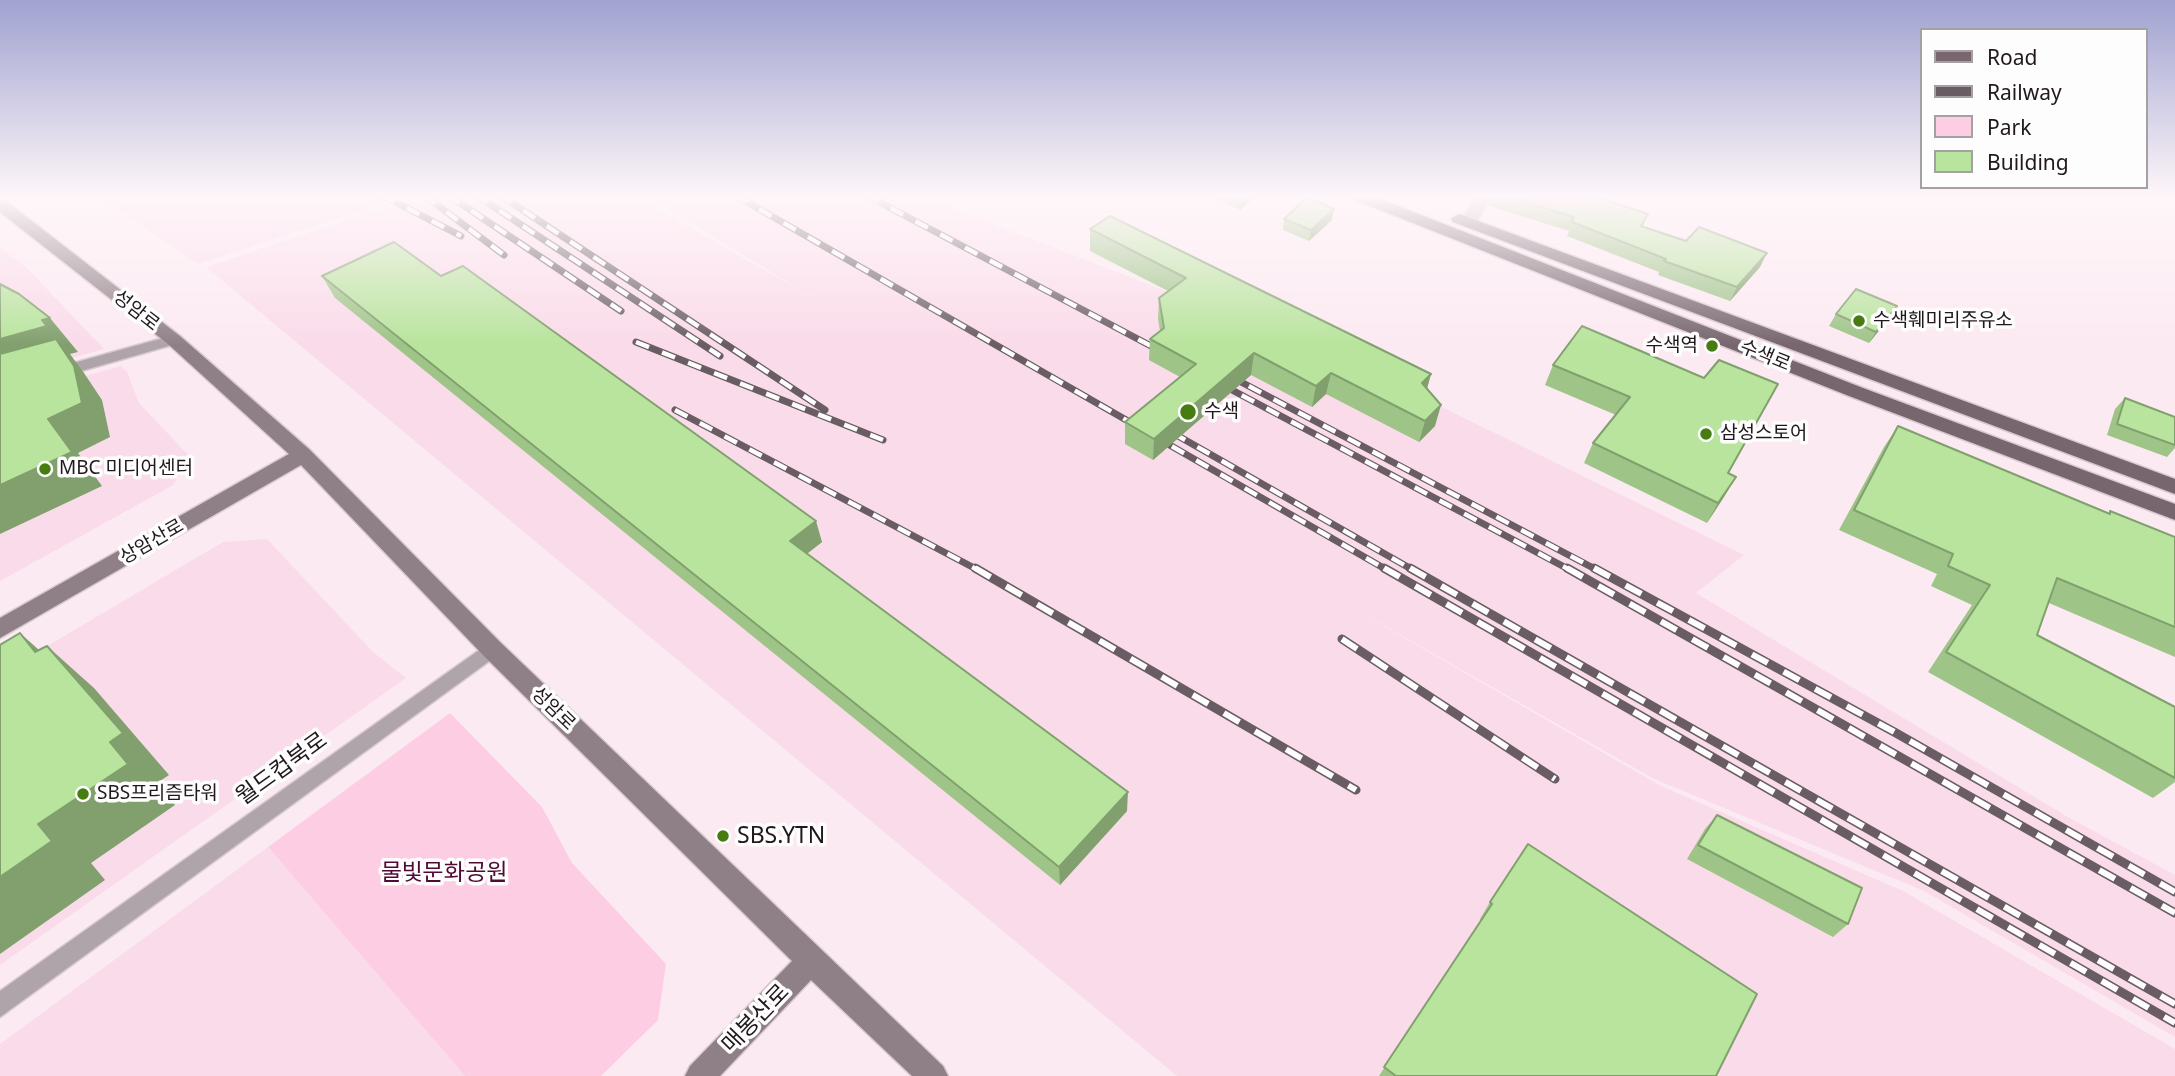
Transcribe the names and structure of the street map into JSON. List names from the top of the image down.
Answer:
{
  "streets": {
    "main road": [
      "성암로",
      "수색로",
      "상암산로",
      "매봉산로"
    ],
    "street": ["월드컵북로"]
  },
  "crossings": [
    ["성암로", "상암산로"],
    ["성암로", "월드컵북로"],
    ["성암로", "매봉산로"]
  ],
  "parks": ["물빛문화공원"],
  "places": [
    "수색훼미리주유소",
    "수색역",
    "수색",
    "삼성스토어",
    "MBC 미디어센터",
    "SBS프리즘타워",
    "SBS.YTN"
  ],
  "legend": [
    "Road",
    "Railway",
    "Park",
    "Building"
  ]
}
